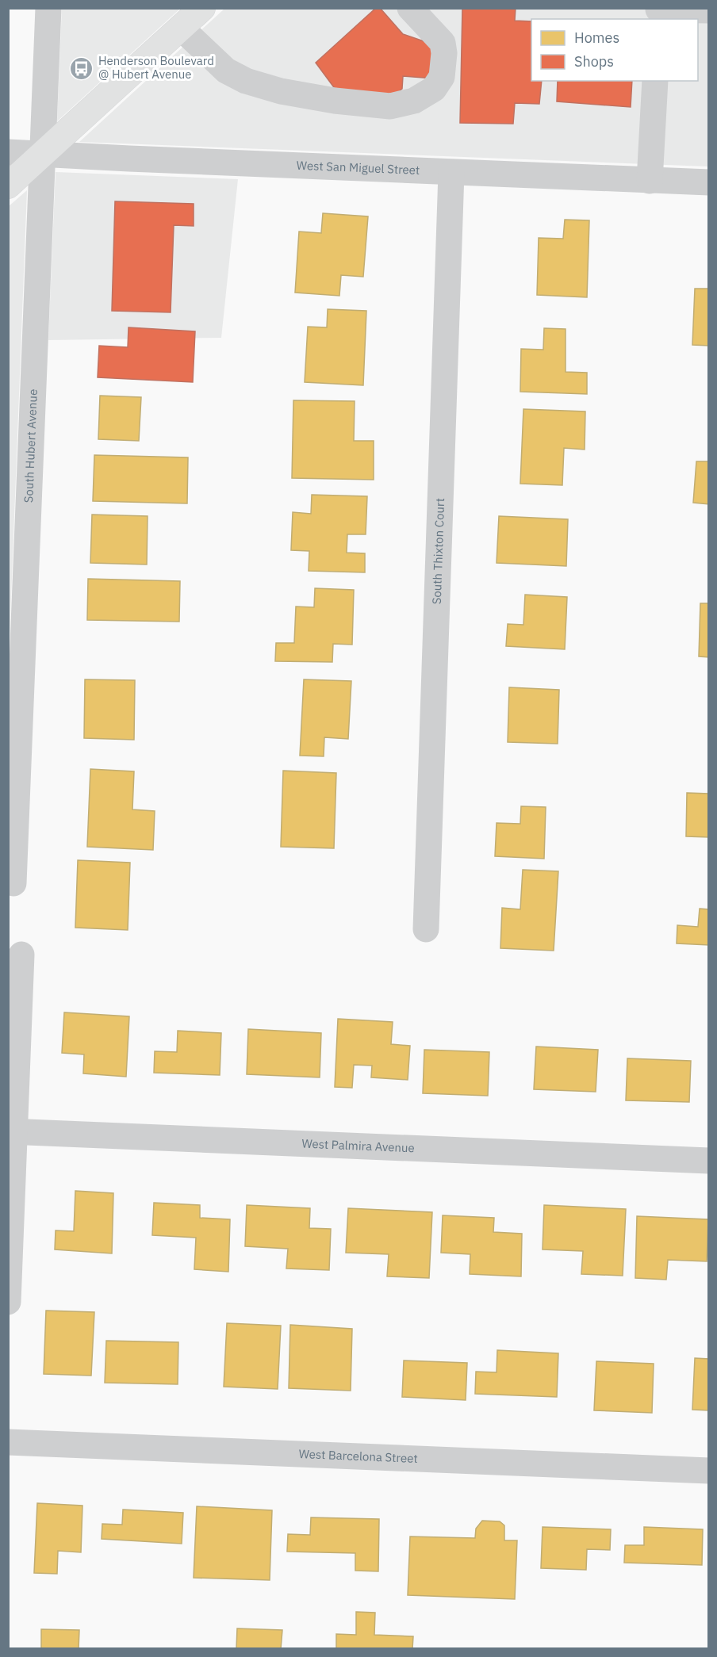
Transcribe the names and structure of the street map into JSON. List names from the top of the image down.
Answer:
{
  "streets": {
    "street": [
      "West San Miguel Street",
      "South Hubert Avenue",
      "South Thixton Court",
      "West Palmira Avenue",
      "West Barcelona Street"
    ]
  },
  "crossings": [
    ["West San Miguel Street", "South Hubert Avenue"],
    ["West San Miguel Street", "South Thixton Court"]
  ],
  "places": {
    "bus stop": ["Henderson Boulevard @ Hubert Avenue"]
  },
  "legend": ["Homes", "Shops"]
}
